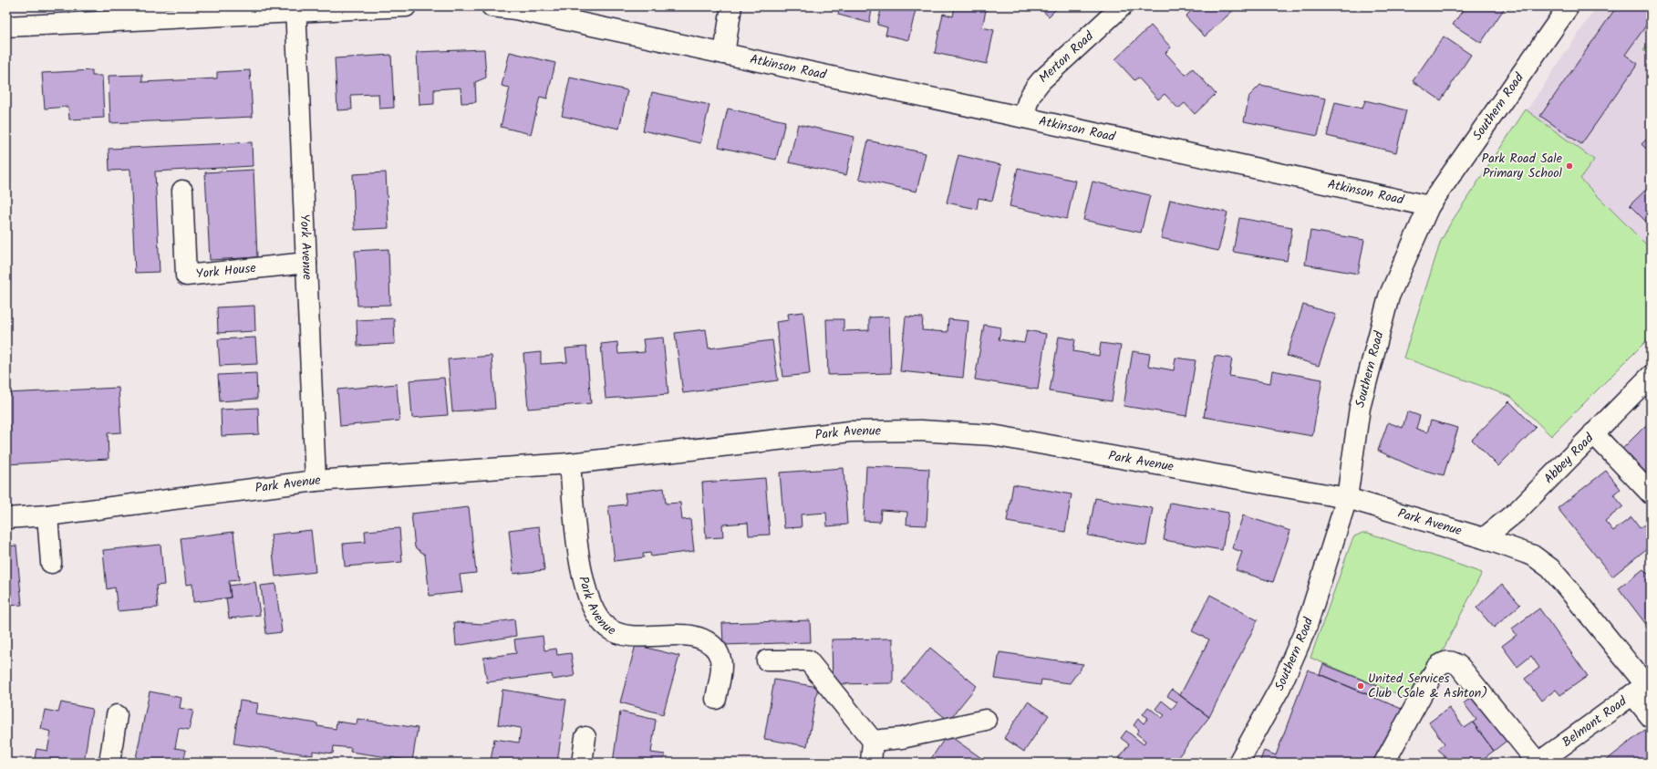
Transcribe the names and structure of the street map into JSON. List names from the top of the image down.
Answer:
{
  "streets": {
    "street": [
      "Merton Road",
      "Atkinson Road",
      "Southern Road",
      "York Avenue",
      "York House",
      "Park Avenue",
      "Abbey Road",
      "Belmont Road"
    ]
  },
  "crossings": [
    ["Merton Road", "Atkinson Road"],
    ["Atkinson Road", "Southern Road"],
    ["Southern Road", "Park Avenue"],
    ["York Avenue", "York House"],
    ["York Avenue", "Park Avenue"],
    ["Park Avenue", "Abbey Road"],
    ["Park Avenue", "Belmont Road"]
  ],
  "places": ["Park Road Sale Primary School", "United Services Club (Sale & Ashton)"]
}
